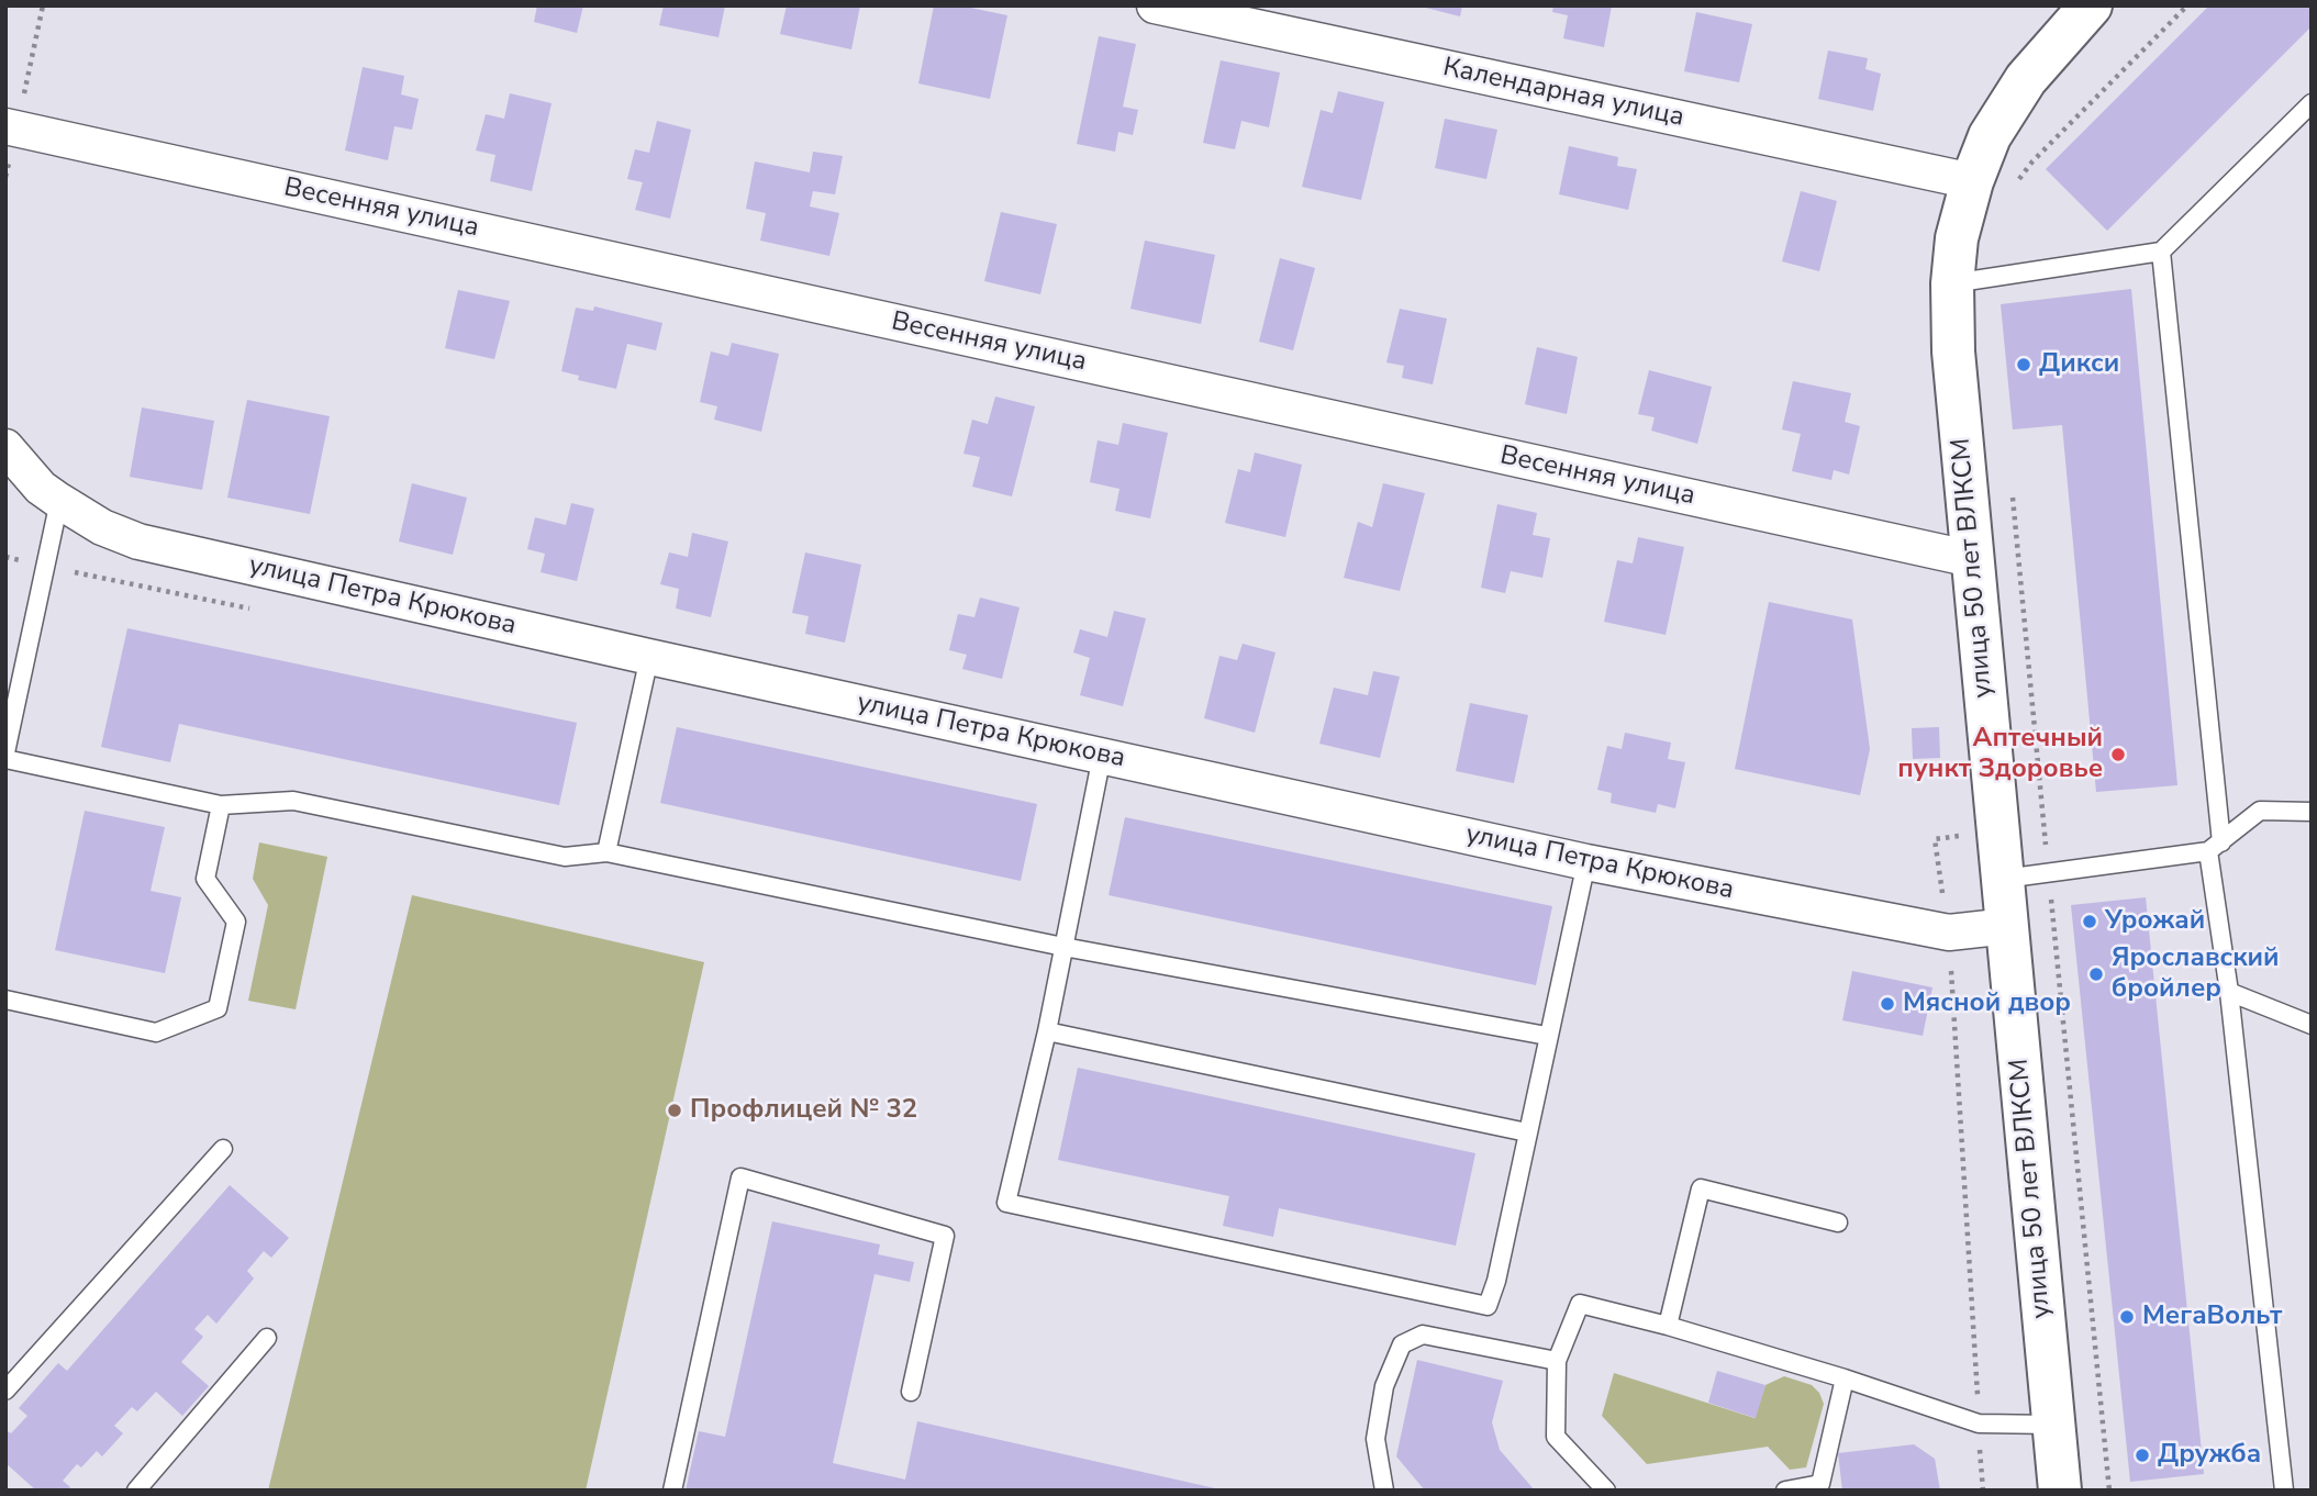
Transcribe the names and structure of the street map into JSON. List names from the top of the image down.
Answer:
{
  "streets": {
    "main road": ["улица 50 лет ВЛКСМ"],
    "street": ["Календарная улица", "Весенняя улица", "улица Петра Крюкова"]
  },
  "crossings": [
    ["Календарная улица", "улица 50 лет ВЛКСМ"],
    ["Весенняя улица", "улица 50 лет ВЛКСМ"],
    ["улица 50 лет ВЛКСМ", "улица Петра Крюкова"]
  ],
  "places": [
    "Дикси",
    "Аптечный пункт Здоровье",
    "Урожай",
    "Ярославский бройлер",
    "Мясной двор",
    "Профлицей № 32",
    "МегаВольт",
    "Дружба"
  ]
}
